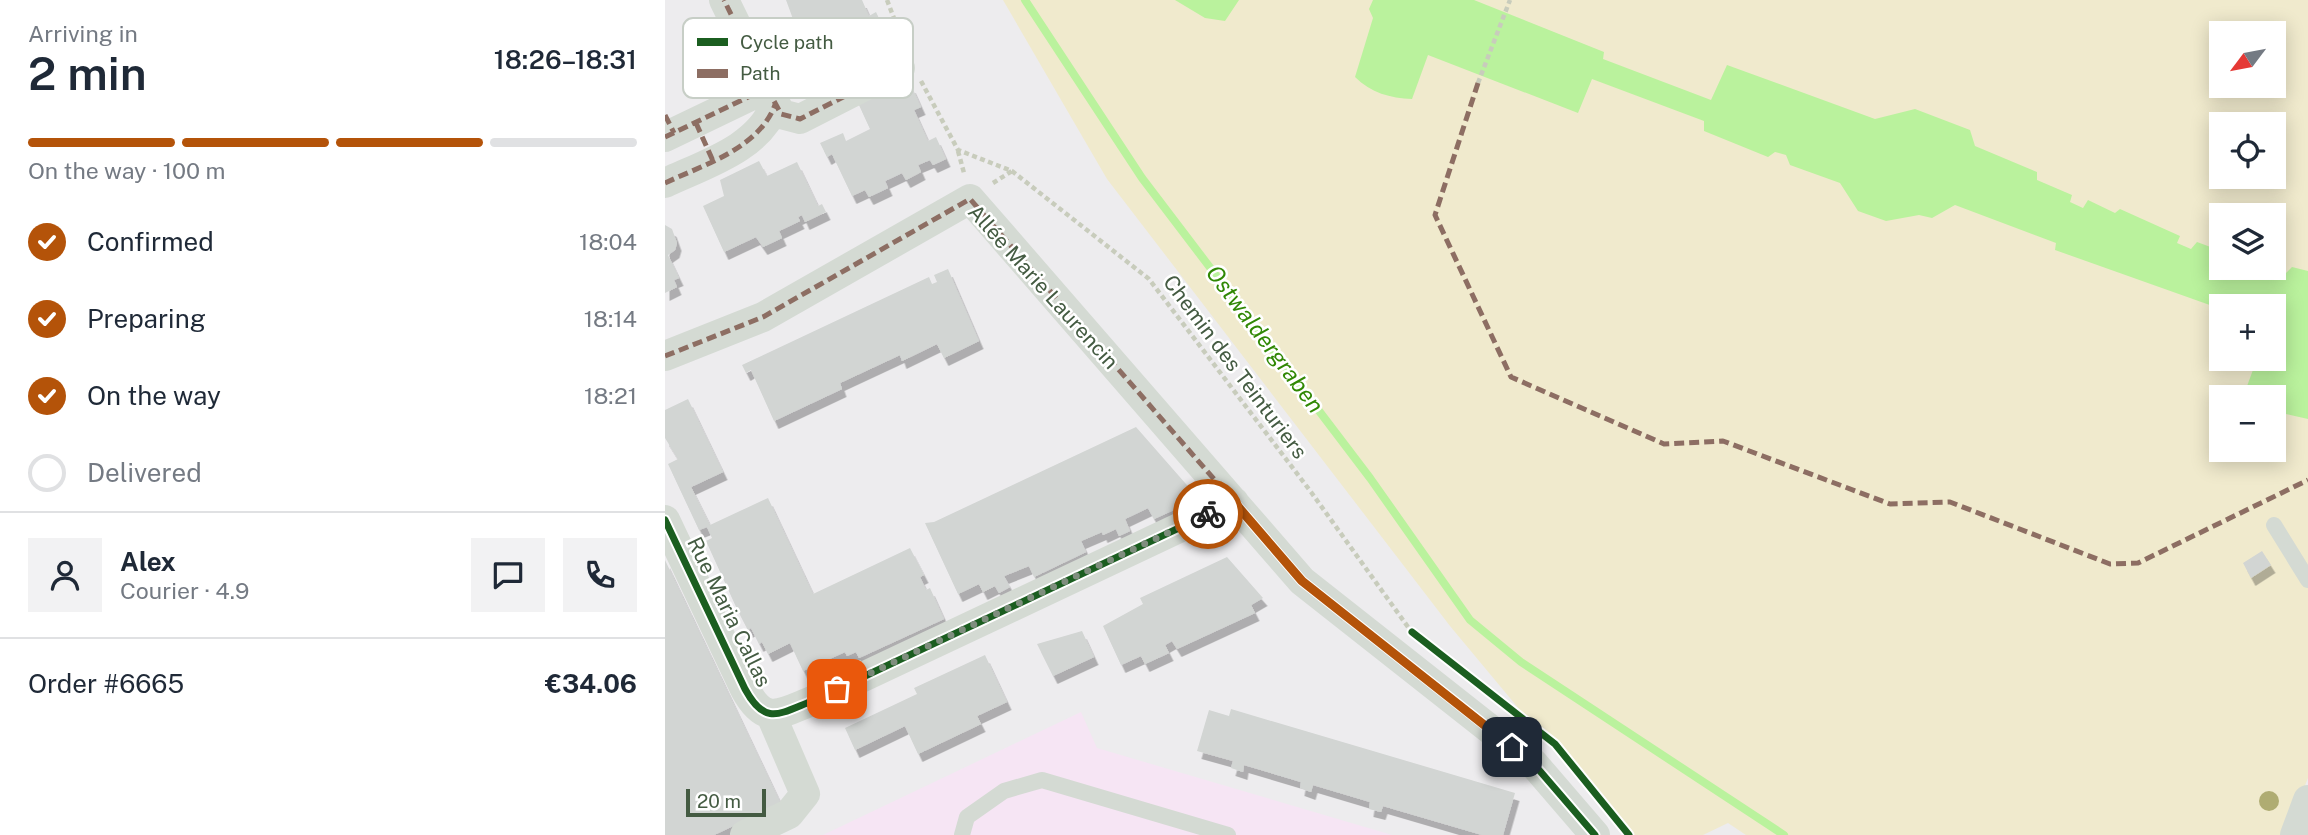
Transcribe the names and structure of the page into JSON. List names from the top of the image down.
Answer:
{
  "streets": {
    "street": ["Allée Marie Laurencin", "Rue Maria Callas"],
    "path": ["Chemin des Teinturiers"]
  },
  "crossings": [
    ["Allée Marie Laurencin", "Rue Maria Callas"]
  ],
  "water": ["Ostwaldergraben"],
  "legend": ["Cycle path", "Path"],
  "scale_bar": "20 m",
  "north": "bottom left",
  "page": {
    "heading": ["2 min", "Arriving in", "18:26–18:31"],
    "panel": [
      "Alex",
      "Courier · 4.9",
      "Order #6665",
      "€34.06"
    ],
    "map_buttons": ["+", "−"],
    "bar": "On the way · 100 m",
    "list": [
      ["Confirmed", "18:04"],
      ["Preparing", "18:14"],
      ["On the way", "18:21"],
      "Delivered"
    ],
    "scale": "20 m"
  }
}
